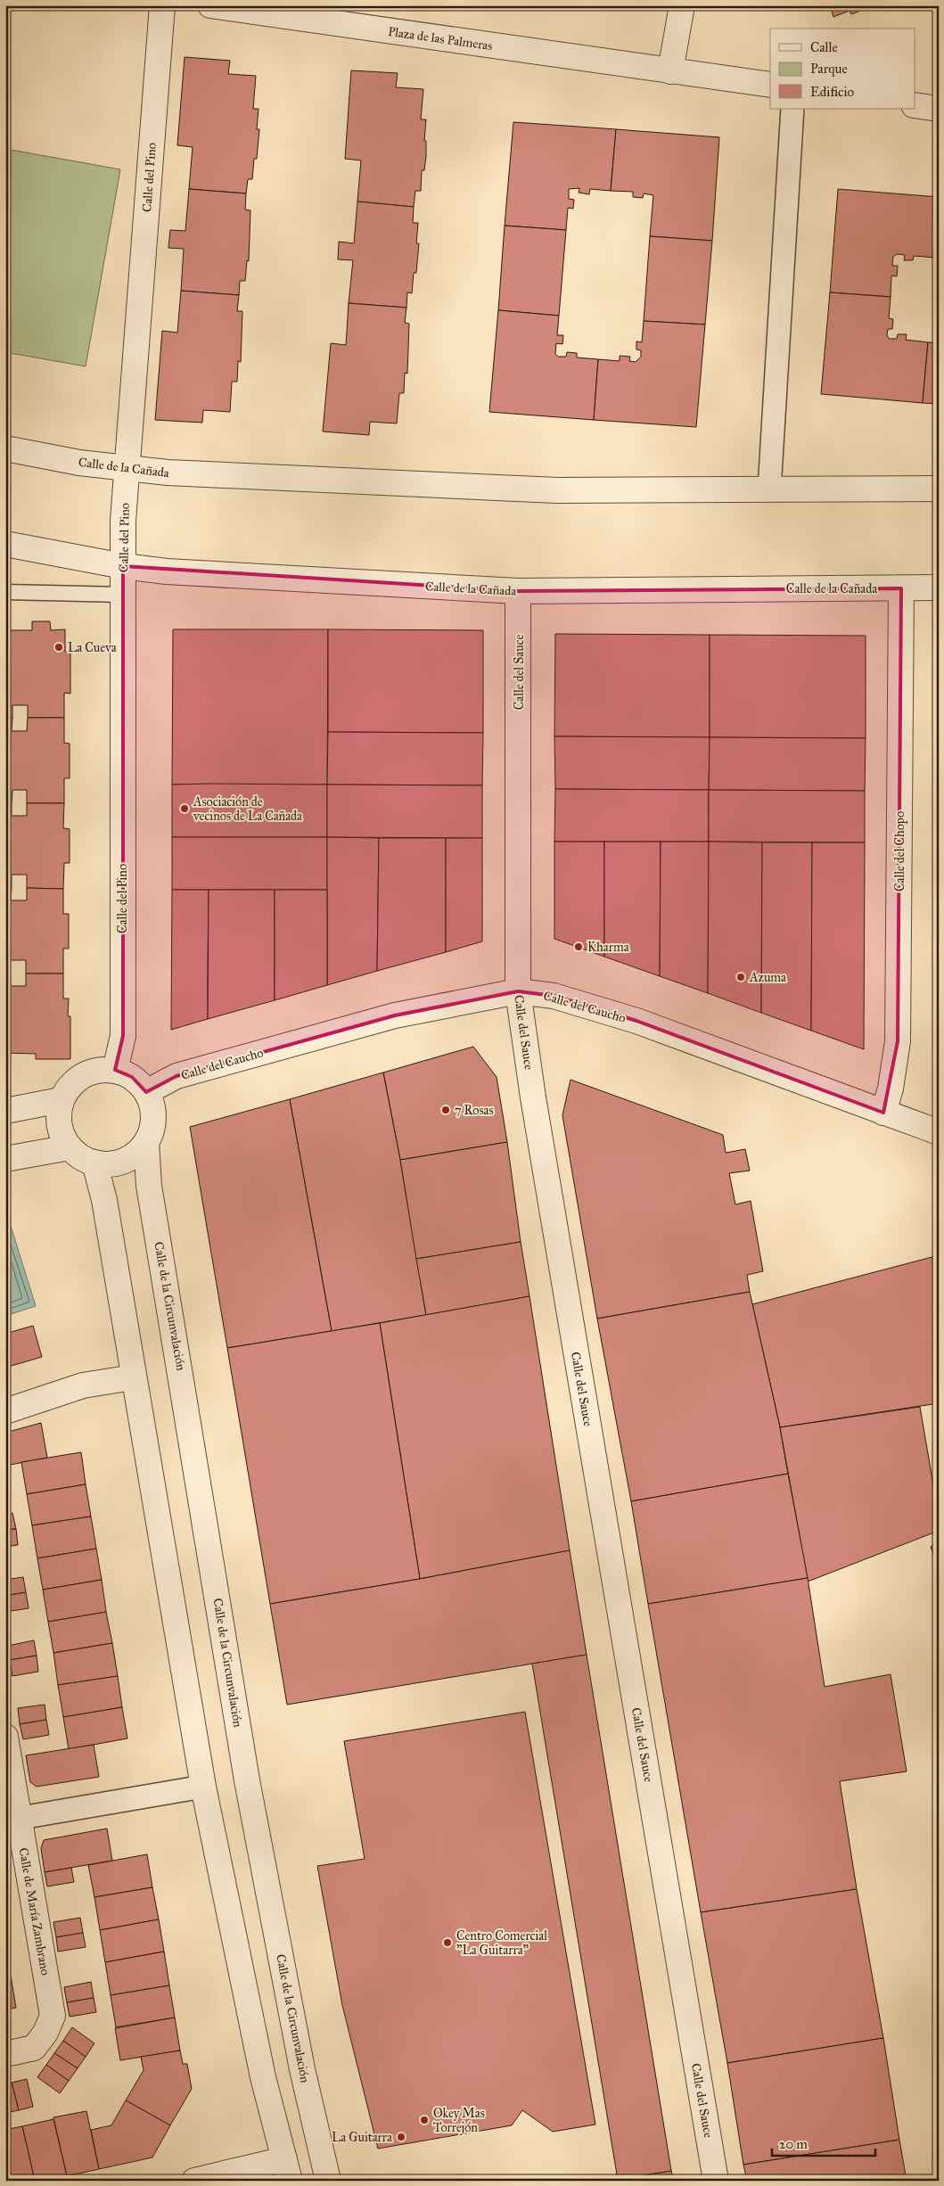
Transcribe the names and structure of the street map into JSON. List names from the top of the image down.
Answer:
{
  "streets": {
    "street": [
      "Plaza de las Palmeras",
      "Calle del Pino",
      "Calle de la Cañada",
      "Calle del Sauce",
      "Calle del Chopo",
      "Calle del Caucho",
      "Calle de la Circunvalación",
      "Calle de María Zambrano"
    ]
  },
  "crossings": [
    ["Calle del Pino", "Calle de la Cañada"],
    ["Calle del Pino", "Calle del Caucho"],
    ["Calle del Pino", "Calle de la Circunvalación"],
    ["Calle de la Cañada", "Calle del Sauce"],
    ["Calle de la Cañada", "Calle del Chopo"],
    ["Calle del Sauce", "Calle del Caucho"],
    ["Calle del Chopo", "Calle del Caucho"],
    ["Calle del Caucho", "Calle de la Circunvalación"]
  ],
  "places": [
    "La Cueva",
    "Asociación de vecinos de La Cañada",
    "Kharma",
    "Azuma",
    "7 Rosas",
    "Centro Comercial \"La Guitarra\"",
    "Okey Mas Torrejón",
    "La Guitarra"
  ],
  "legend": ["Calle", "Parque", "Edificio"],
  "scale_bar": "20 m"
}
